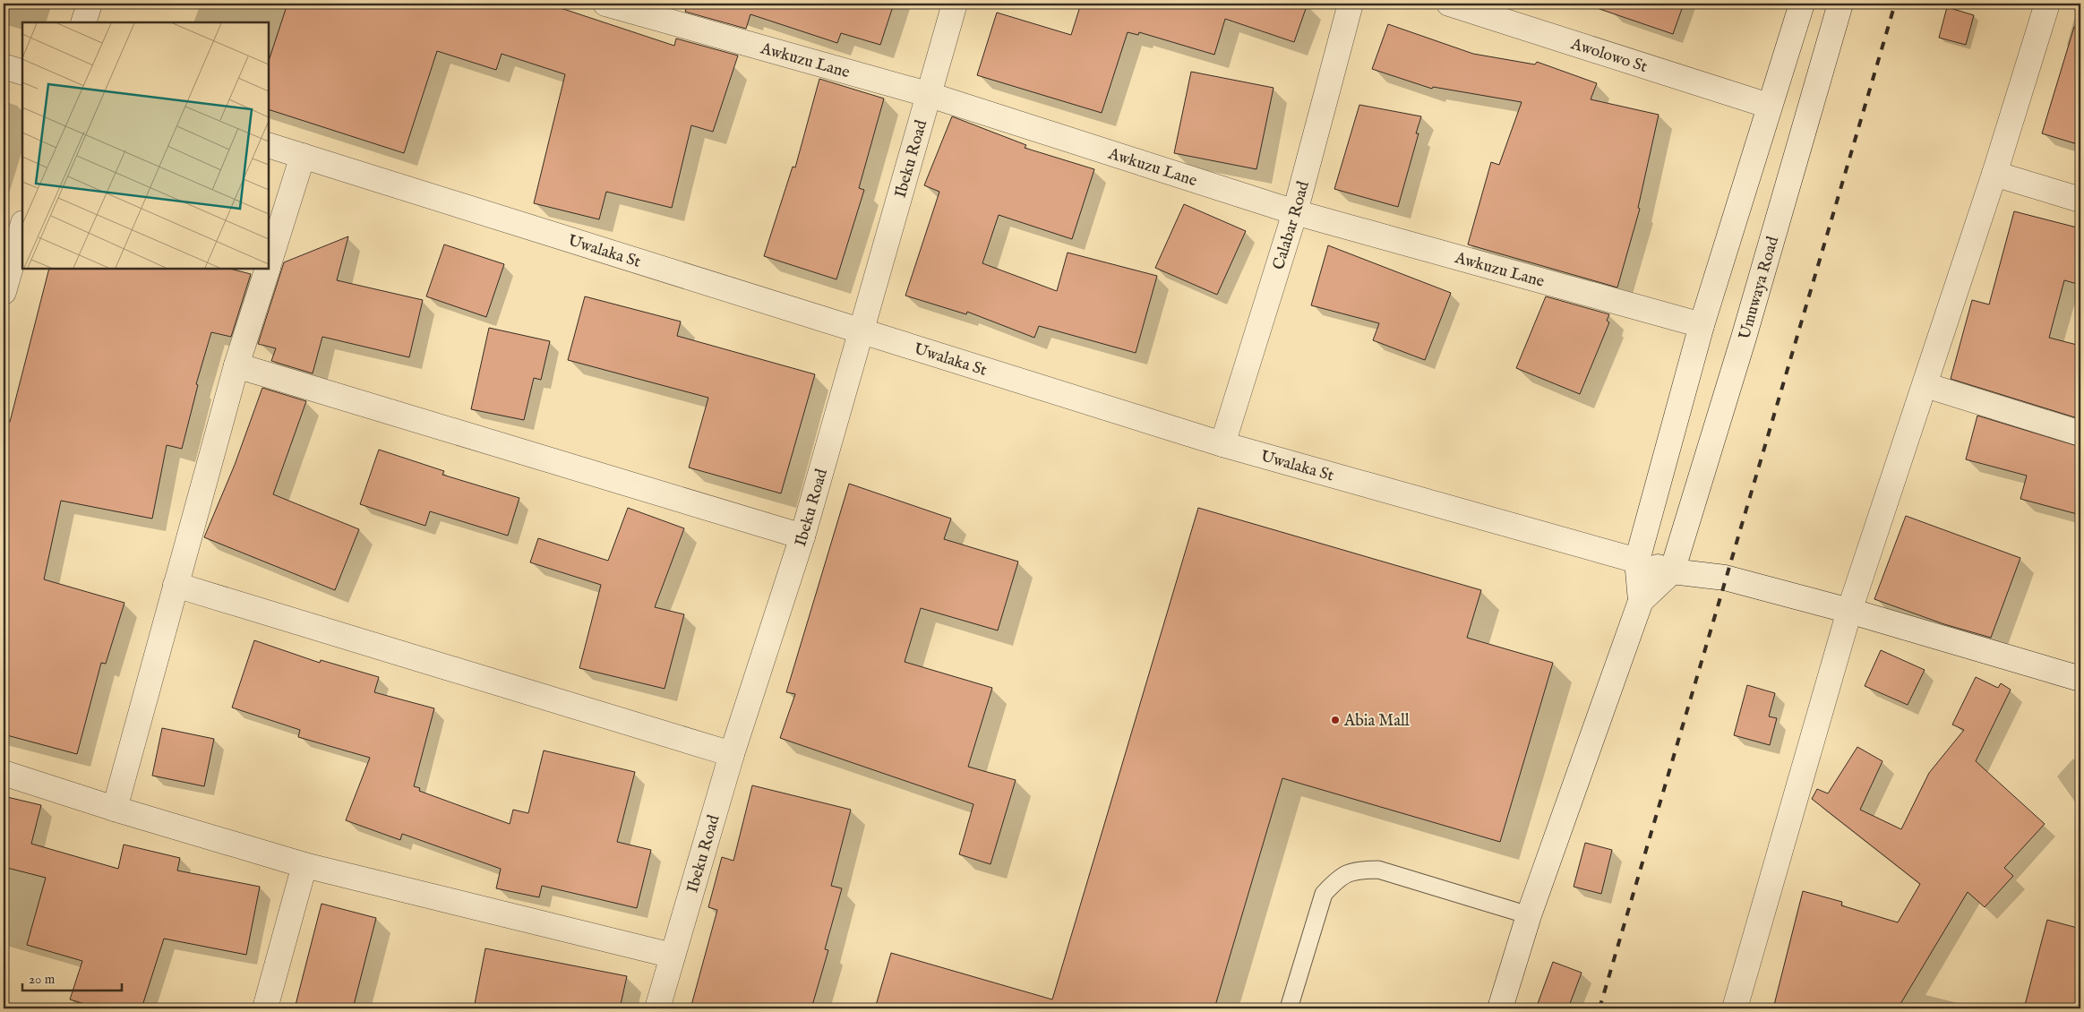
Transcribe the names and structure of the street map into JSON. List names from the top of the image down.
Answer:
{
  "streets": {
    "street": [
      "Awolowo St",
      "Awkuzu Lane",
      "Ibeku Road",
      "Calabar Road",
      "Uwalaka St",
      "Umuwaya Road"
    ]
  },
  "crossings": [
    ["Awkuzu Lane", "Ibeku Road"],
    ["Awkuzu Lane", "Calabar Road"],
    ["Ibeku Road", "Uwalaka St"],
    ["Calabar Road", "Uwalaka St"],
    ["Uwalaka St", "Umuwaya Road"]
  ],
  "places": ["Abia Mall"],
  "scale_bar": "20 m"
}
